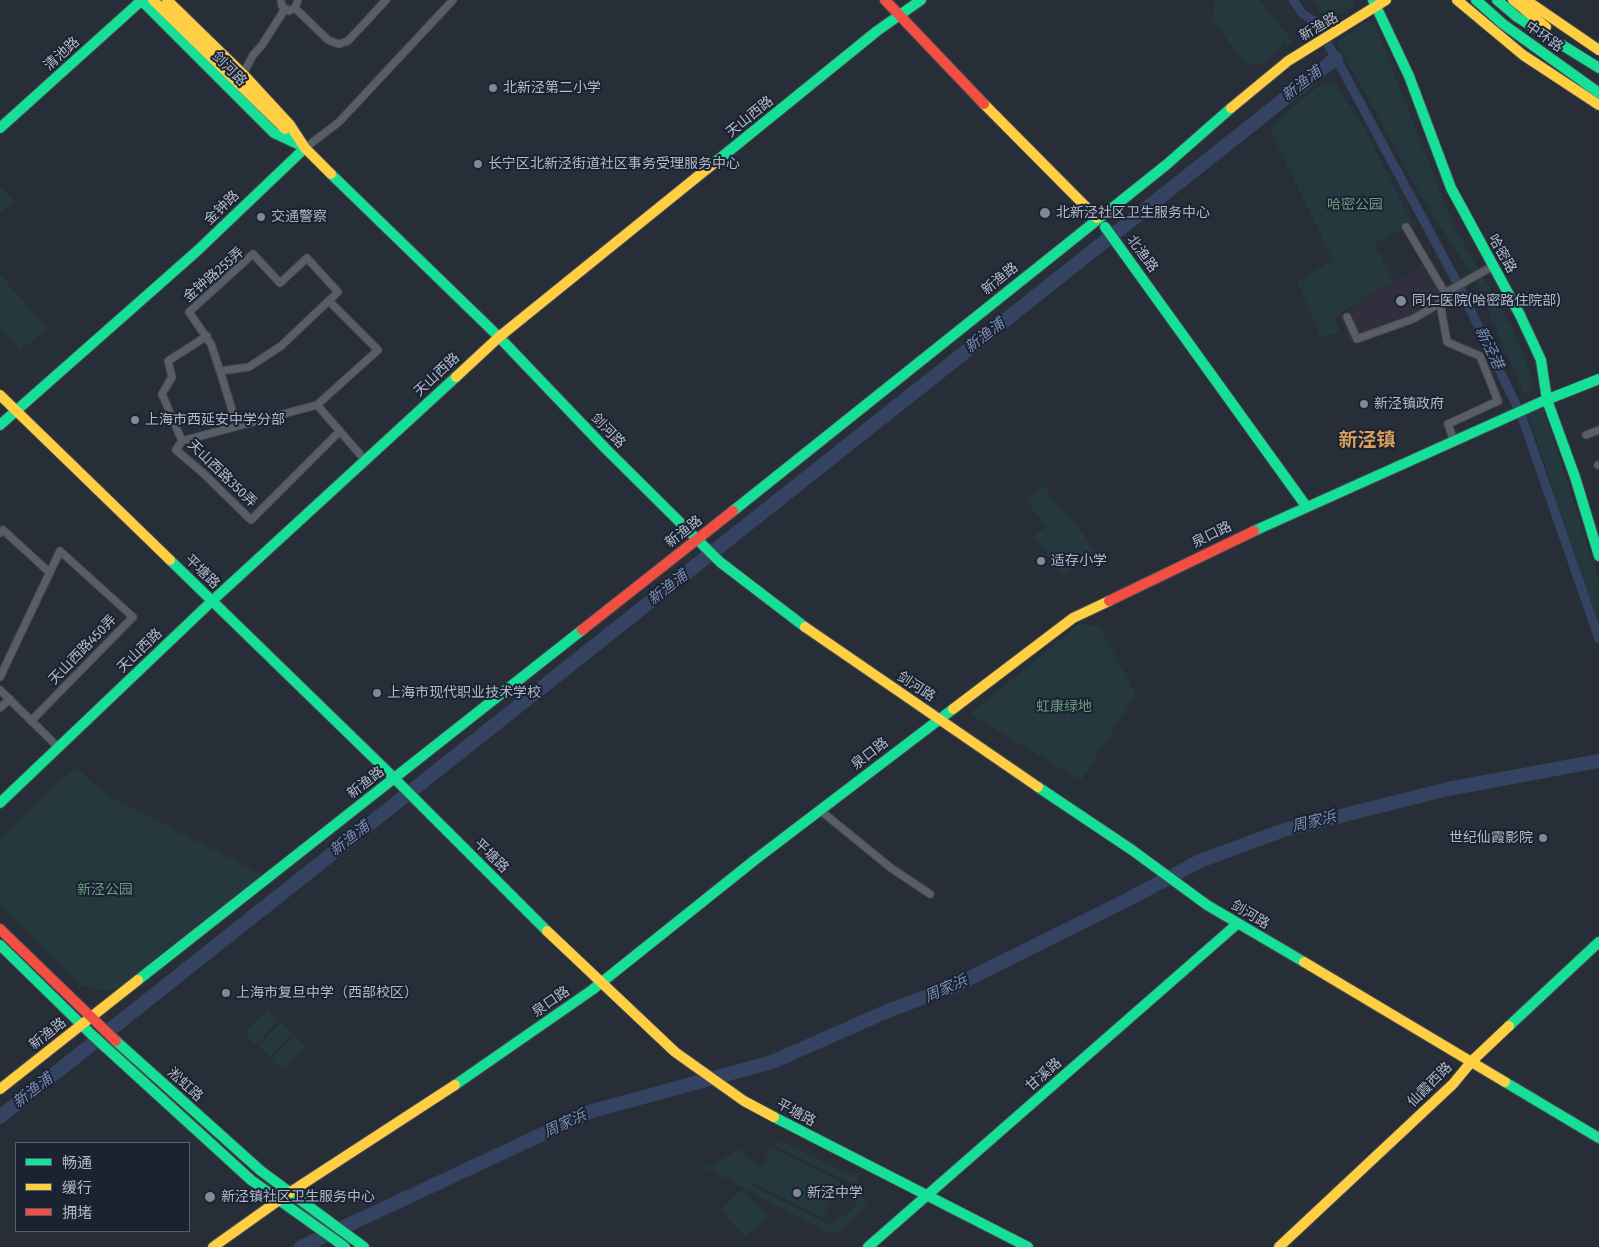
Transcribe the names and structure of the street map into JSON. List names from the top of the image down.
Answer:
{
  "streets": {
    "main road": [
      "新渔路",
      "中环路",
      "清池路",
      "剑河路",
      "天山西路",
      "金钟路",
      "北渔路",
      "哈密路",
      "泉口路",
      "平塘路",
      "甘溪路",
      "淞虹路",
      "仙霞西路"
    ],
    "street": ["金钟路255弄", "天山西路350弄", "天山西路450弄"]
  },
  "crossings": [
    ["新渔路", "剑河路"],
    ["新渔路", "北渔路"],
    ["新渔路", "哈密路"],
    ["新渔路", "平塘路"],
    ["新渔路", "淞虹路"],
    ["清池路", "剑河路"],
    ["剑河路", "天山西路"],
    ["剑河路", "金钟路"],
    ["剑河路", "泉口路"],
    ["剑河路", "甘溪路"],
    ["剑河路", "仙霞西路"],
    ["天山西路", "北渔路"],
    ["天山西路", "平塘路"],
    ["金钟路", "平塘路"],
    ["北渔路", "泉口路"],
    ["哈密路", "泉口路"],
    ["金钟路255弄", "天山西路350弄"],
    ["泉口路", "平塘路"],
    ["泉口路", "淞虹路"],
    ["平塘路", "甘溪路"]
  ],
  "districts": ["新泾镇"],
  "water": ["新渔浦", "新泾港", "周家浜"],
  "parks": ["哈密公园", "虹康绿地", "新泾公园"],
  "places": [
    "北新泾第二小学",
    "长宁区北新泾街道社区事务受理服务中心",
    "北新泾社区卫生服务中心",
    "交通警察",
    "同仁医院(哈密路住院部)",
    "新泾镇政府",
    "上海市西延安中学分部",
    "适存小学",
    "上海市现代职业技术学校",
    "世纪仙霞影院",
    "上海市复旦中学（西部校区）",
    "新泾中学",
    "新泾镇社区卫生服务中心"
  ],
  "legend": ["畅通", "缓行", "拥堵"]
}
